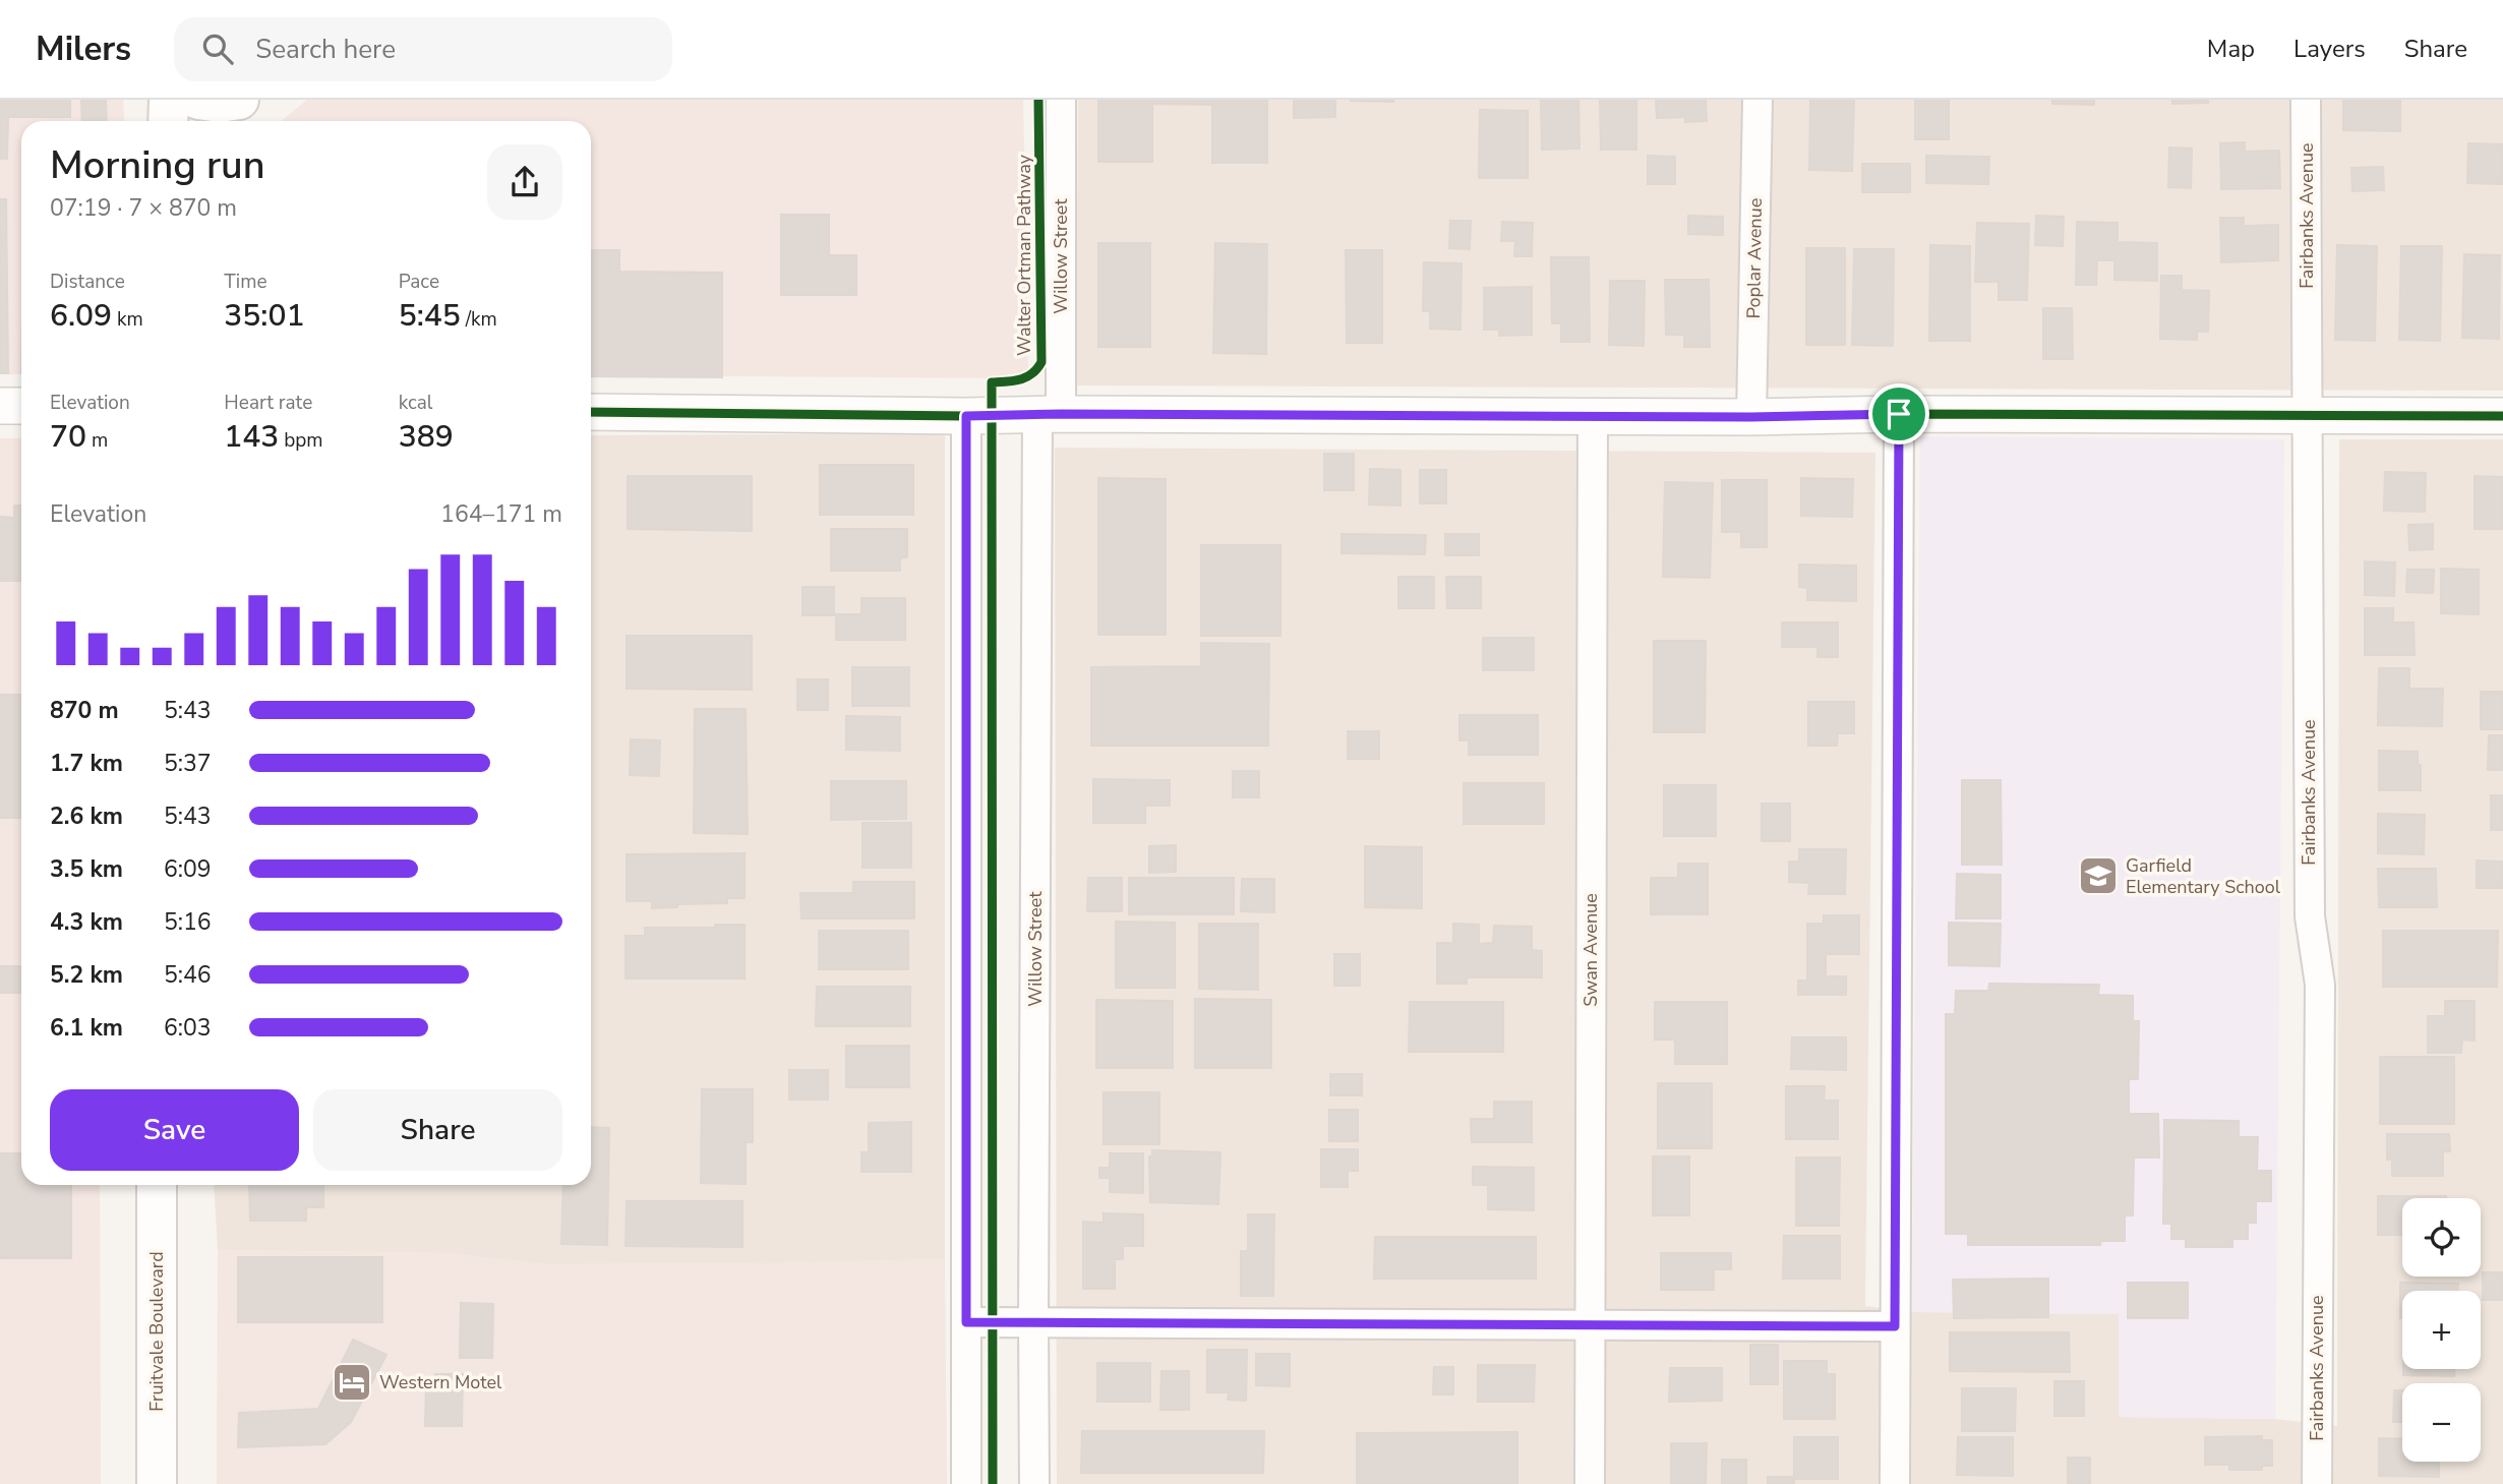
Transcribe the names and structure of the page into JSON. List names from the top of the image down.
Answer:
{
  "streets": {
    "main road": ["Fruitvale Boulevard"],
    "street": [
      "Fairbanks Avenue",
      "Willow Street",
      "Poplar Avenue",
      "Swan Avenue"
    ],
    "cycle path": ["Walter Ortman Pathway"]
  },
  "places": {
    "school or university": ["Garfield Elementary School"],
    "hotel": ["Western Motel"]
  },
  "page": {
    "header": "Milers",
    "search": "Search here",
    "nav": ["Map", "Layers", "Share"],
    "heading": ["Morning run", "07:19 · 7 × 870 m"],
    "stats": [
      ["Distance", "6.09 km"],
      ["Time", "35:01"],
      ["Pace", "5:45 /km"],
      ["Elevation", "70 m"],
      ["Heart rate", "143 bpm"],
      ["kcal", "389"]
    ],
    "chart": ["Elevation", "164–171 m"],
    "list": [
      {
        "name": "870 m",
        "note": "5:43"
      },
      {
        "name": "1.7 km",
        "note": "5:37"
      },
      {
        "name": "2.6 km",
        "note": "5:43"
      },
      {
        "name": "3.5 km",
        "note": "6:09"
      },
      {
        "name": "4.3 km",
        "note": "5:16"
      },
      {
        "name": "5.2 km",
        "note": "5:46"
      },
      {
        "name": "6.1 km",
        "note": "6:03"
      }
    ],
    "buttons": ["Save", "Share"],
    "map_buttons": ["+", "−"]
  }
}
